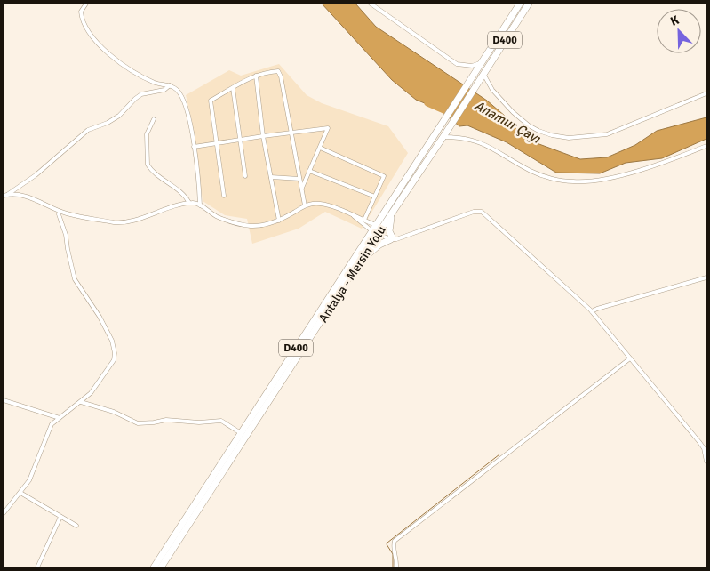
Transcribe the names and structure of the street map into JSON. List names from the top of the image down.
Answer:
{
  "streets": {
    "highway": ["D400", "Antalya - Mersin Yolu"]
  },
  "water": ["Anamur Çayı"],
  "north": "top left"
}
